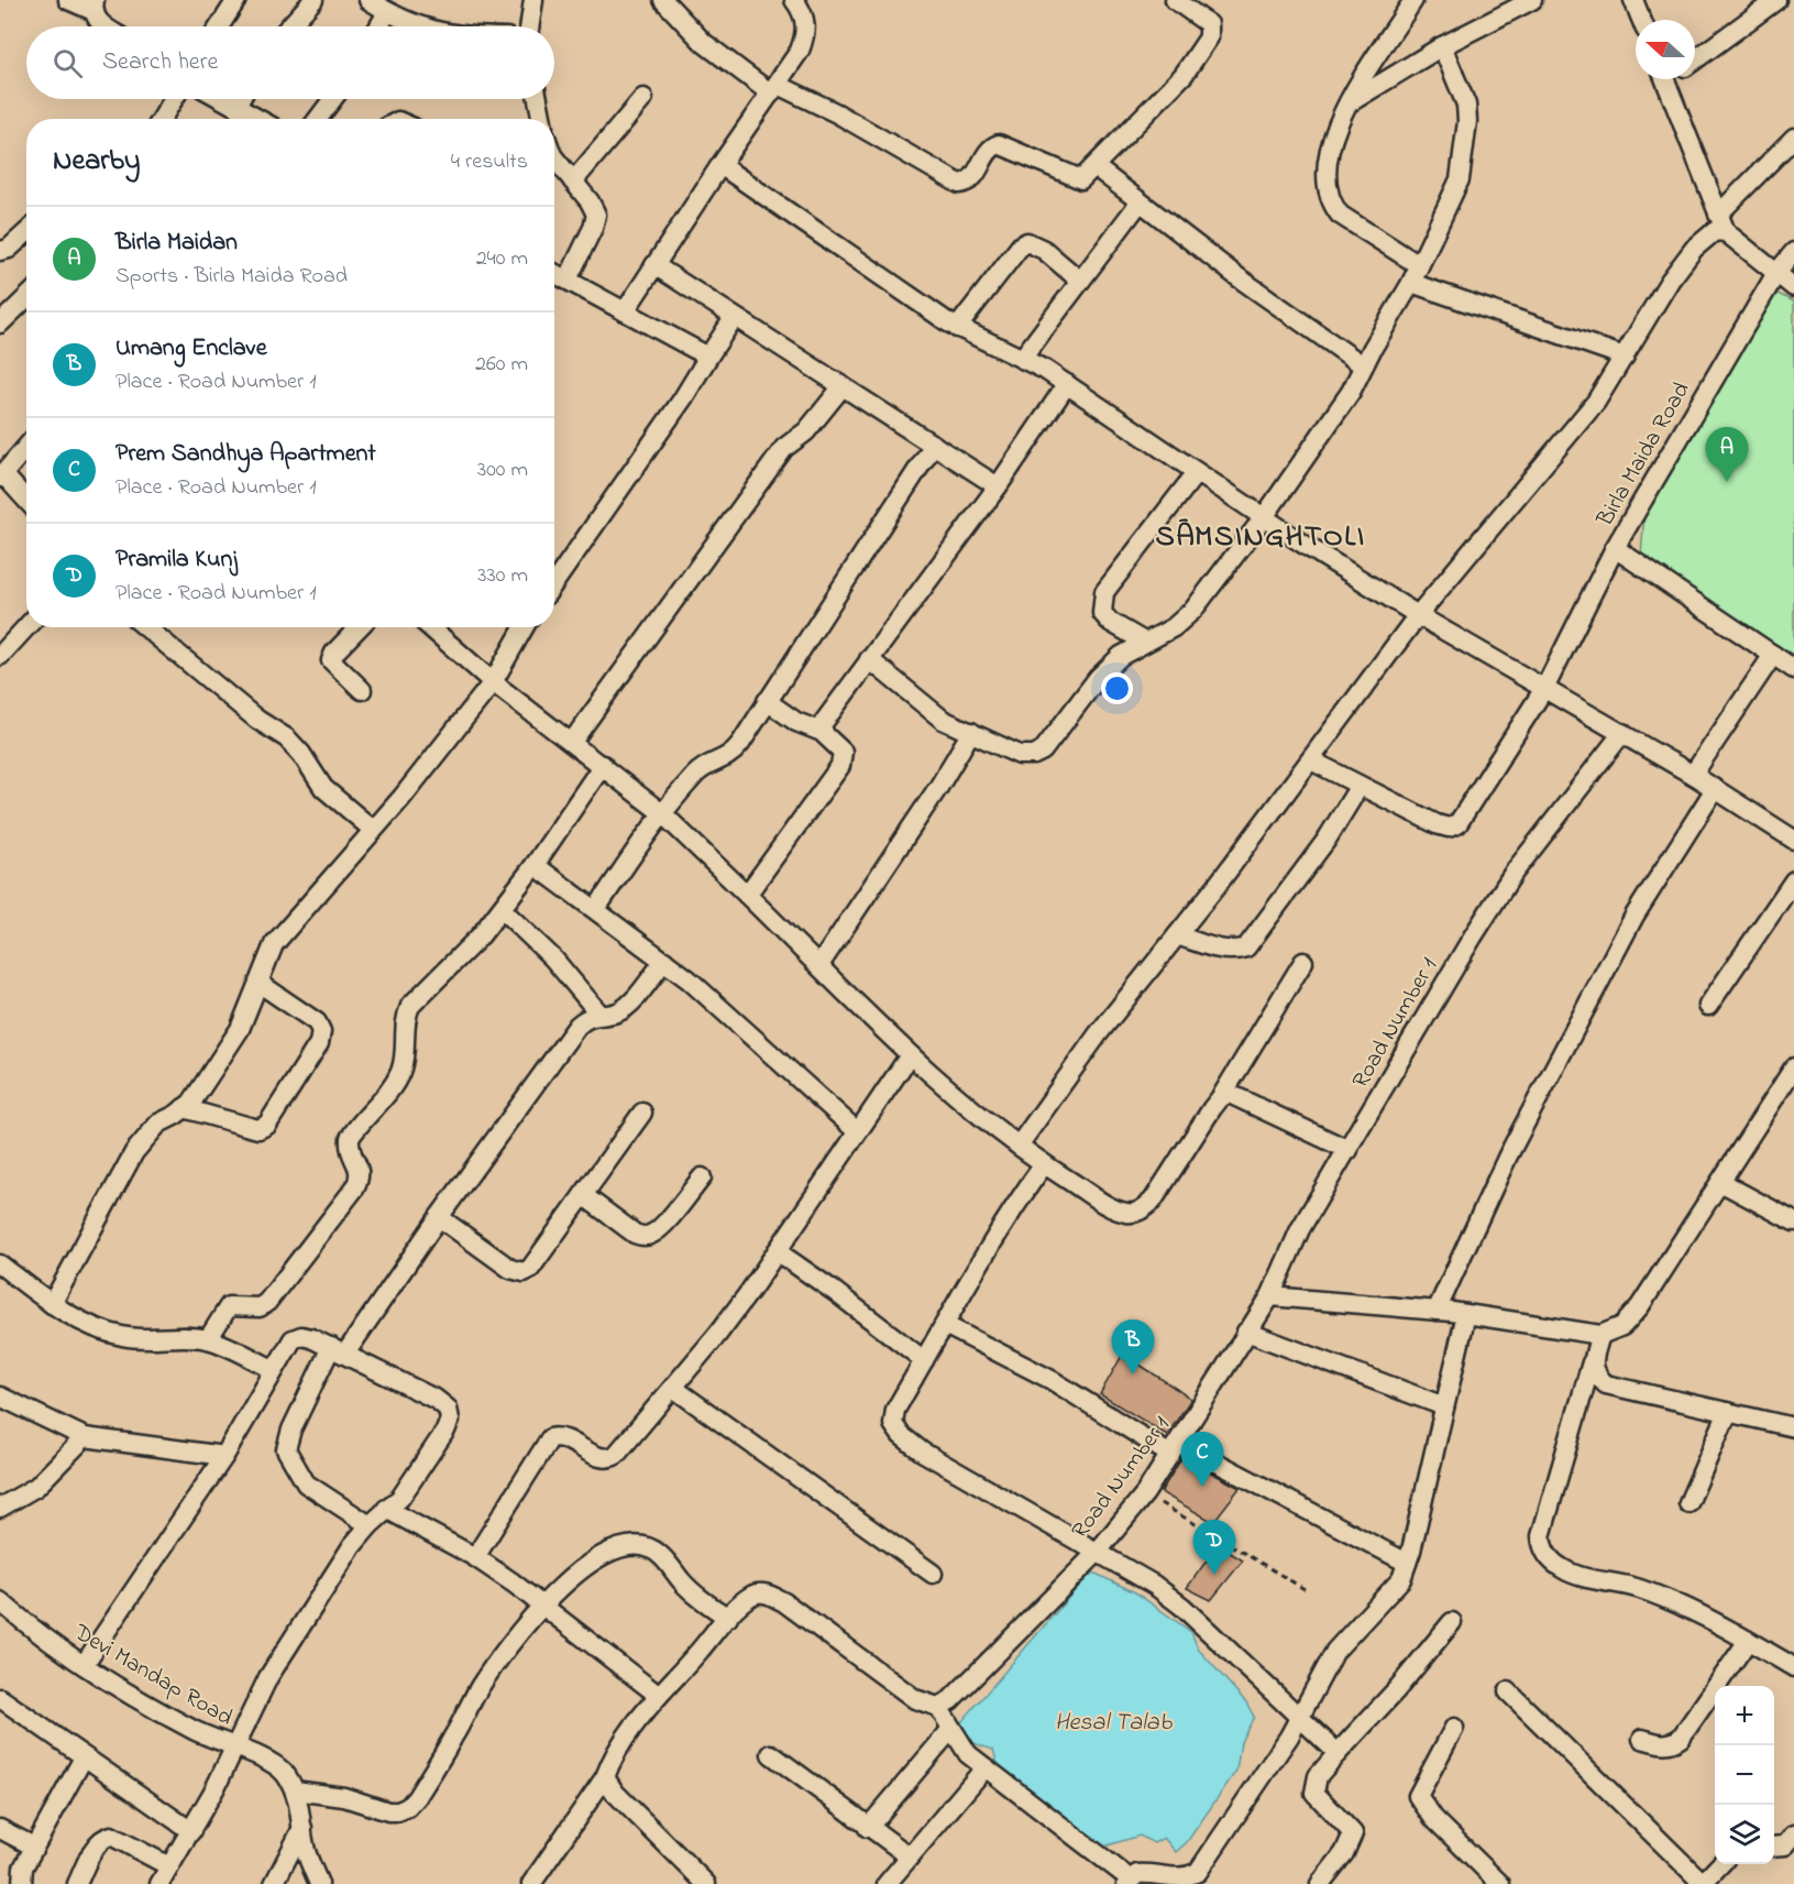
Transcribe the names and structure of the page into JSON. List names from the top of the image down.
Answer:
{
  "streets": {
    "street": ["Birla Maida Road", "Road Number 1", "Devi Mandap Road"]
  },
  "districts": ["SĀMSINGHTOLI"],
  "water": ["Hesal Talab"],
  "north": "left",
  "page": {
    "search": "Search here",
    "heading": ["Nearby", "4 results"],
    "list": [
      {
        "mark": "A",
        "name": "Birla Maidan",
        "note": "Sports · Birla Maida Road",
        "value": "240 m"
      },
      {
        "mark": "B",
        "name": "Umang Enclave",
        "note": "Place · Road Number 1",
        "value": "260 m"
      },
      {
        "mark": "C",
        "name": "Prem Sandhya Apartment",
        "note": "Place · Road Number 1",
        "value": "300 m"
      },
      {
        "mark": "D",
        "name": "Pramila Kunj",
        "note": "Place · Road Number 1",
        "value": "330 m"
      }
    ],
    "pins": [
      "A",
      "B",
      "C",
      "D"
    ],
    "map_buttons": ["+", "−"]
  }
}
